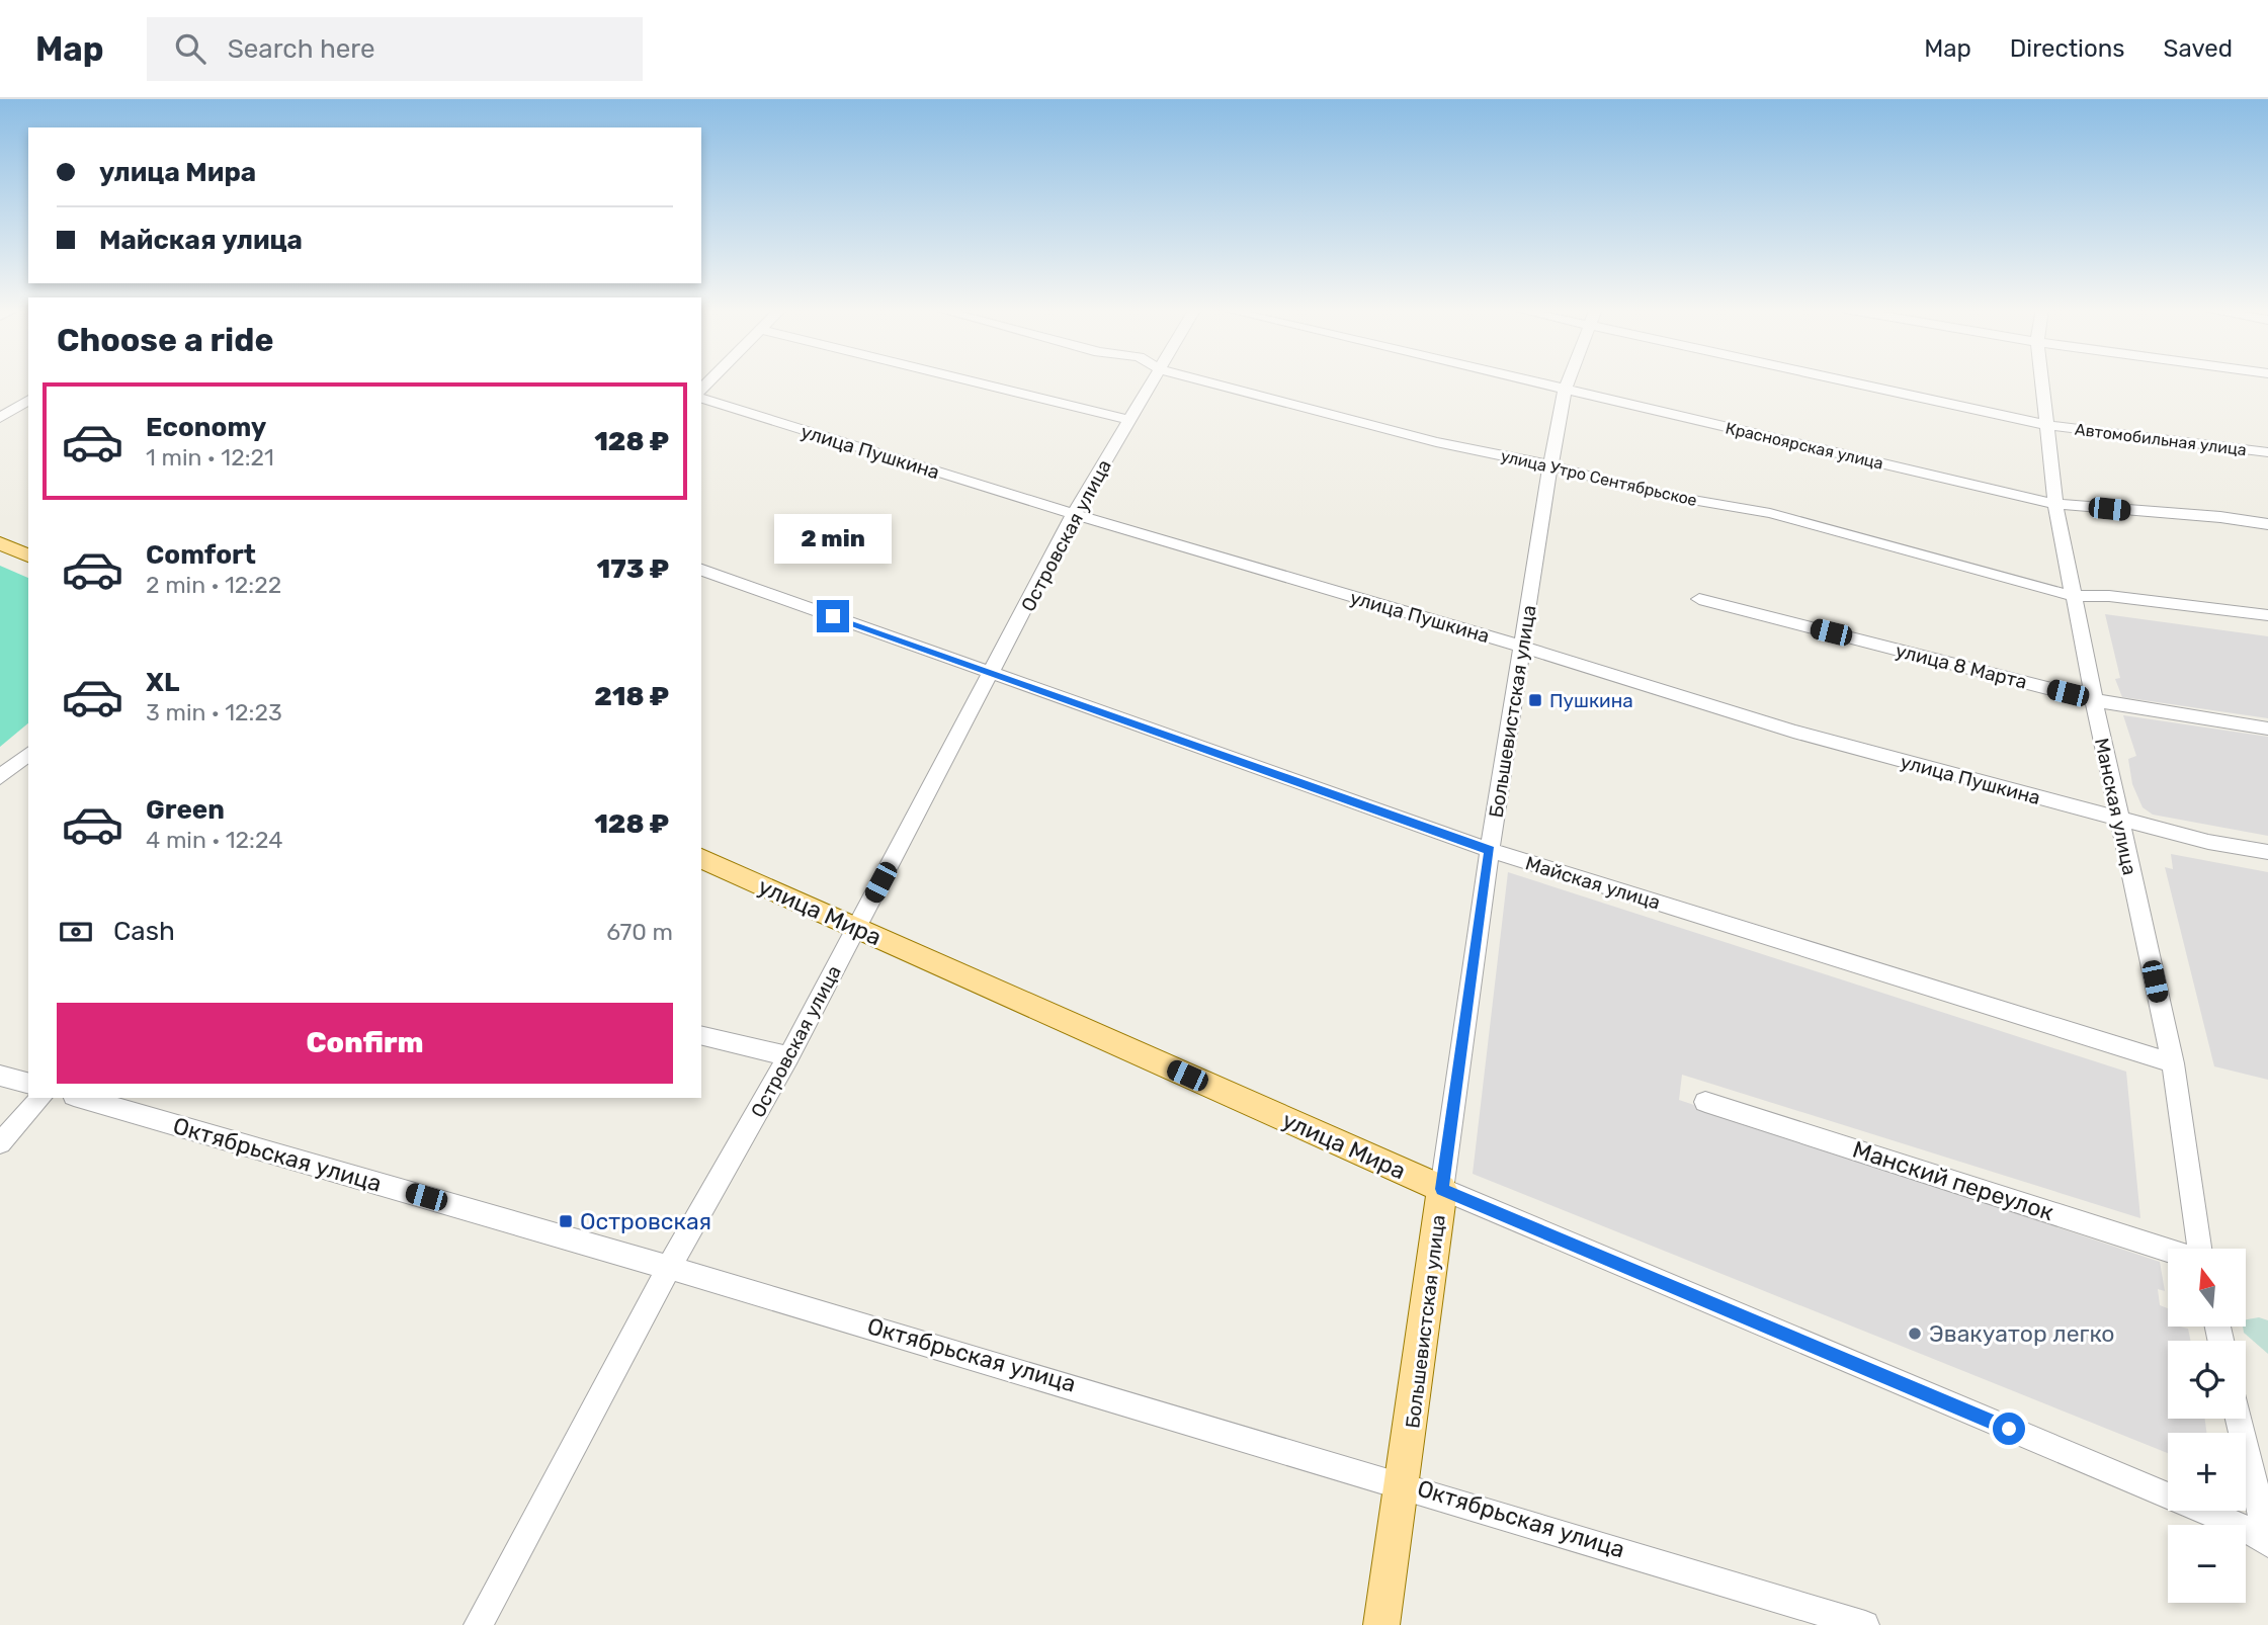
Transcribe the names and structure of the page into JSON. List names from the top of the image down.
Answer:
{
  "streets": {
    "main road": ["Большевистская улица", "улица Мира"],
    "street": [
      "Автомобильная улица",
      "Красноярская улица",
      "улица Пушкина",
      "улица Утро Сентябрьское",
      "Островская улица",
      "улица 8 Марта",
      "Манская улица",
      "Майская улица",
      "Октябрьская улица",
      "Манский переулок"
    ]
  },
  "crossings": [
    ["Автомобильная улица", "Манская улица"],
    ["Красноярская улица", "Большевистская улица"],
    ["Красноярская улица", "Манская улица"],
    ["улица Пушкина", "Островская улица"],
    ["улица Пушкина", "Большевистская улица"],
    ["улица Пушкина", "Манская улица"],
    ["улица Утро Сентябрьское", "Большевистская улица"],
    ["улица Утро Сентябрьское", "Манская улица"],
    ["Островская улица", "Майская улица"],
    ["Островская улица", "улица Мира"],
    ["Островская улица", "Октябрьская улица"],
    ["улица 8 Марта", "Манская улица"],
    ["Большевистская улица", "Майская улица"],
    ["Большевистская улица", "улица Мира"],
    ["Большевистская улица", "Октябрьская улица"],
    ["Манская улица", "Майская улица"]
  ],
  "places": {
    "transit": ["Пушкина", "Островская"],
    "other": ["Эвакуатор легко"]
  },
  "north": "top",
  "page": {
    "header": "Map",
    "search": "Search here",
    "nav": ["Map", "Directions", "Saved"],
    "banner": ["улица Мира", "Майская улица"],
    "heading": "Choose a ride",
    "list": [
      {
        "name": "Economy",
        "note": "1 min · 12:21",
        "value": "128 ₽"
      },
      {
        "name": "Comfort",
        "note": "2 min · 12:22",
        "value": "173 ₽"
      },
      {
        "name": "XL",
        "note": "3 min · 12:23",
        "value": "218 ₽"
      },
      {
        "name": "Green",
        "note": "4 min · 12:24",
        "value": "128 ₽"
      }
    ],
    "bubble": "2 min",
    "pay": ["Cash", "670 m"],
    "buttons": "Confirm",
    "map_buttons": ["+", "−"]
  }
}
